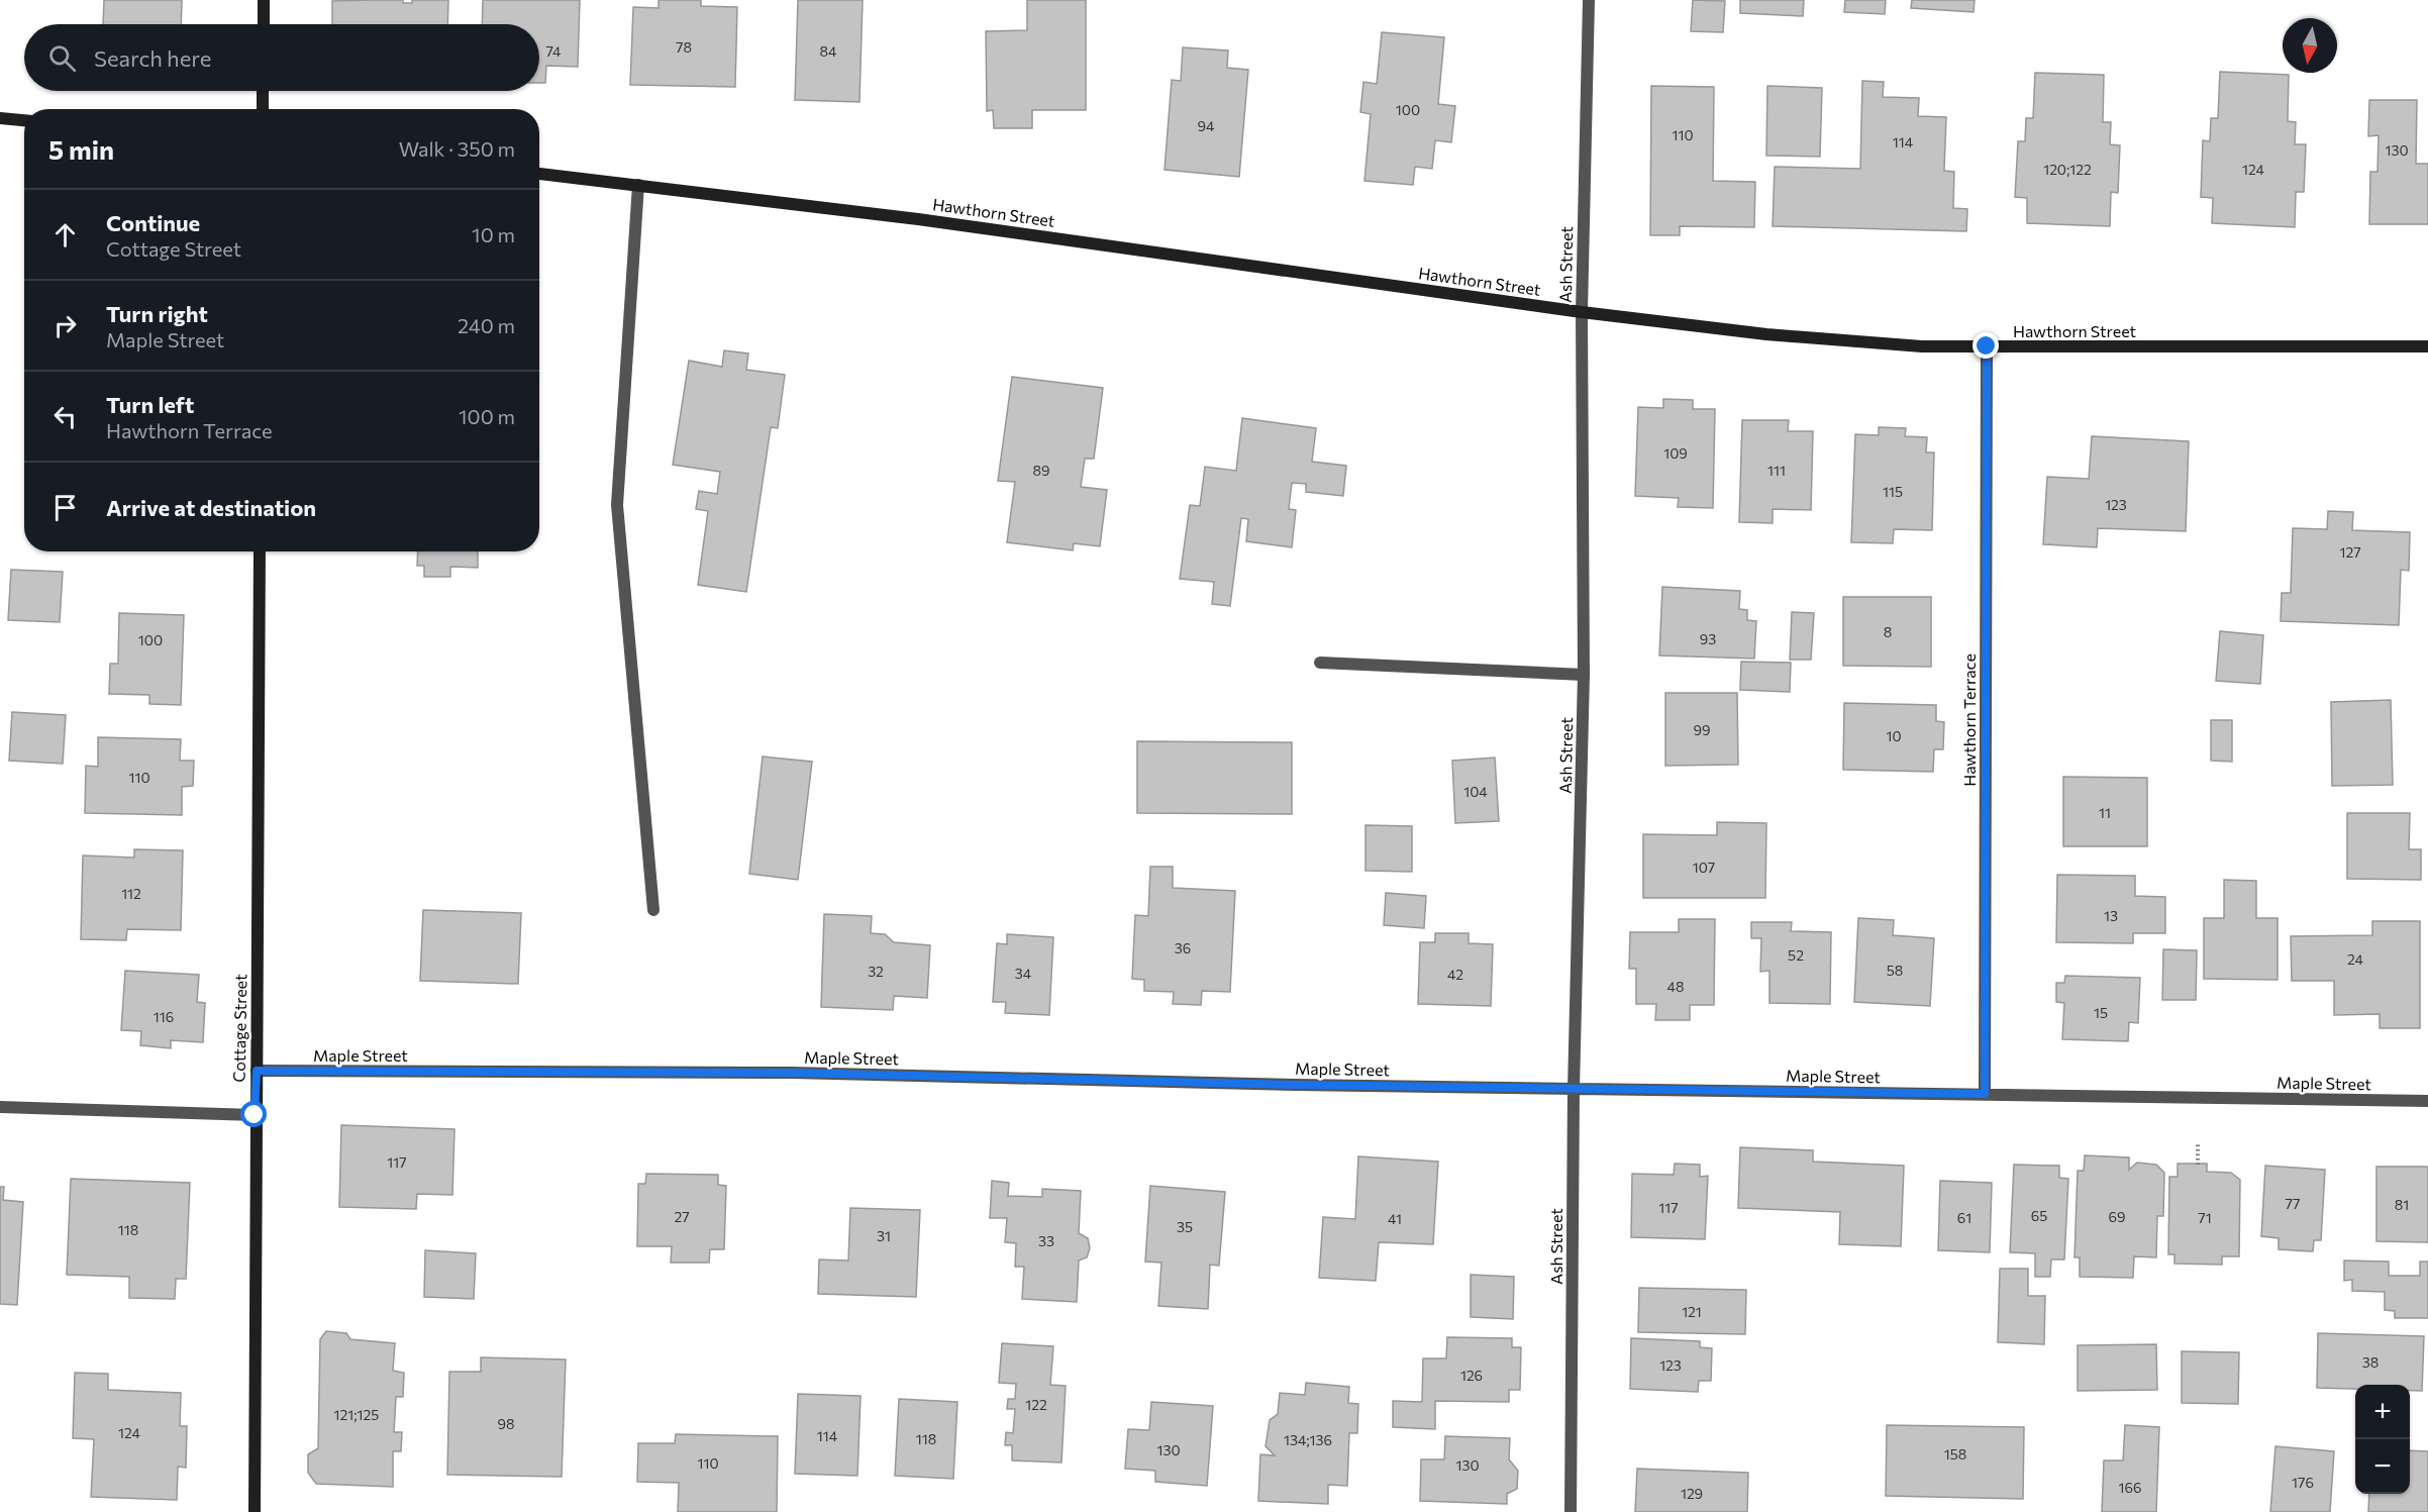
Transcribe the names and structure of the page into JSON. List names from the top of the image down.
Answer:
{
  "streets": {
    "main road": ["Hawthorn Street", "Cottage Street"],
    "street": ["Ash Street", "Hawthorn Terrace", "Maple Street"]
  },
  "crossings": [
    ["Hawthorn Street", "Ash Street"],
    ["Hawthorn Street", "Hawthorn Terrace"],
    ["Ash Street", "Maple Street"],
    ["Hawthorn Terrace", "Maple Street"],
    ["Cottage Street", "Maple Street"]
  ],
  "house_numbers": [
    "78",
    "74",
    "84",
    "100",
    "94",
    "110",
    "114",
    "130",
    "120;122",
    "124",
    "109",
    "89",
    "111",
    "115",
    "123",
    "127",
    "8",
    "93",
    "100",
    "99",
    "10",
    "110",
    "104",
    "11",
    "107",
    "112",
    "13",
    "36",
    "52",
    "24",
    "58",
    "32",
    "34",
    "42",
    "48",
    "15",
    "116",
    "117",
    "77",
    "81",
    "117",
    "65",
    "27",
    "69",
    "61",
    "71",
    "41",
    "35",
    "118",
    "31",
    "33",
    "121",
    "38",
    "123",
    "126",
    "122",
    "121;125",
    "98",
    "124",
    "114",
    "118",
    "134;136",
    "130",
    "158",
    "110",
    "130",
    "176",
    "166",
    "129"
  ],
  "north": "bottom",
  "page": {
    "search": "Search here",
    "heading": ["5 min", "Walk · 350 m"],
    "list": [
      ["Continue", "Cottage Street", "10 m"],
      ["Turn right", "Maple Street", "240 m"],
      ["Turn left", "Hawthorn Terrace", "100 m"],
      "Arrive at destination"
    ],
    "map_buttons": ["+", "−"]
  }
}
